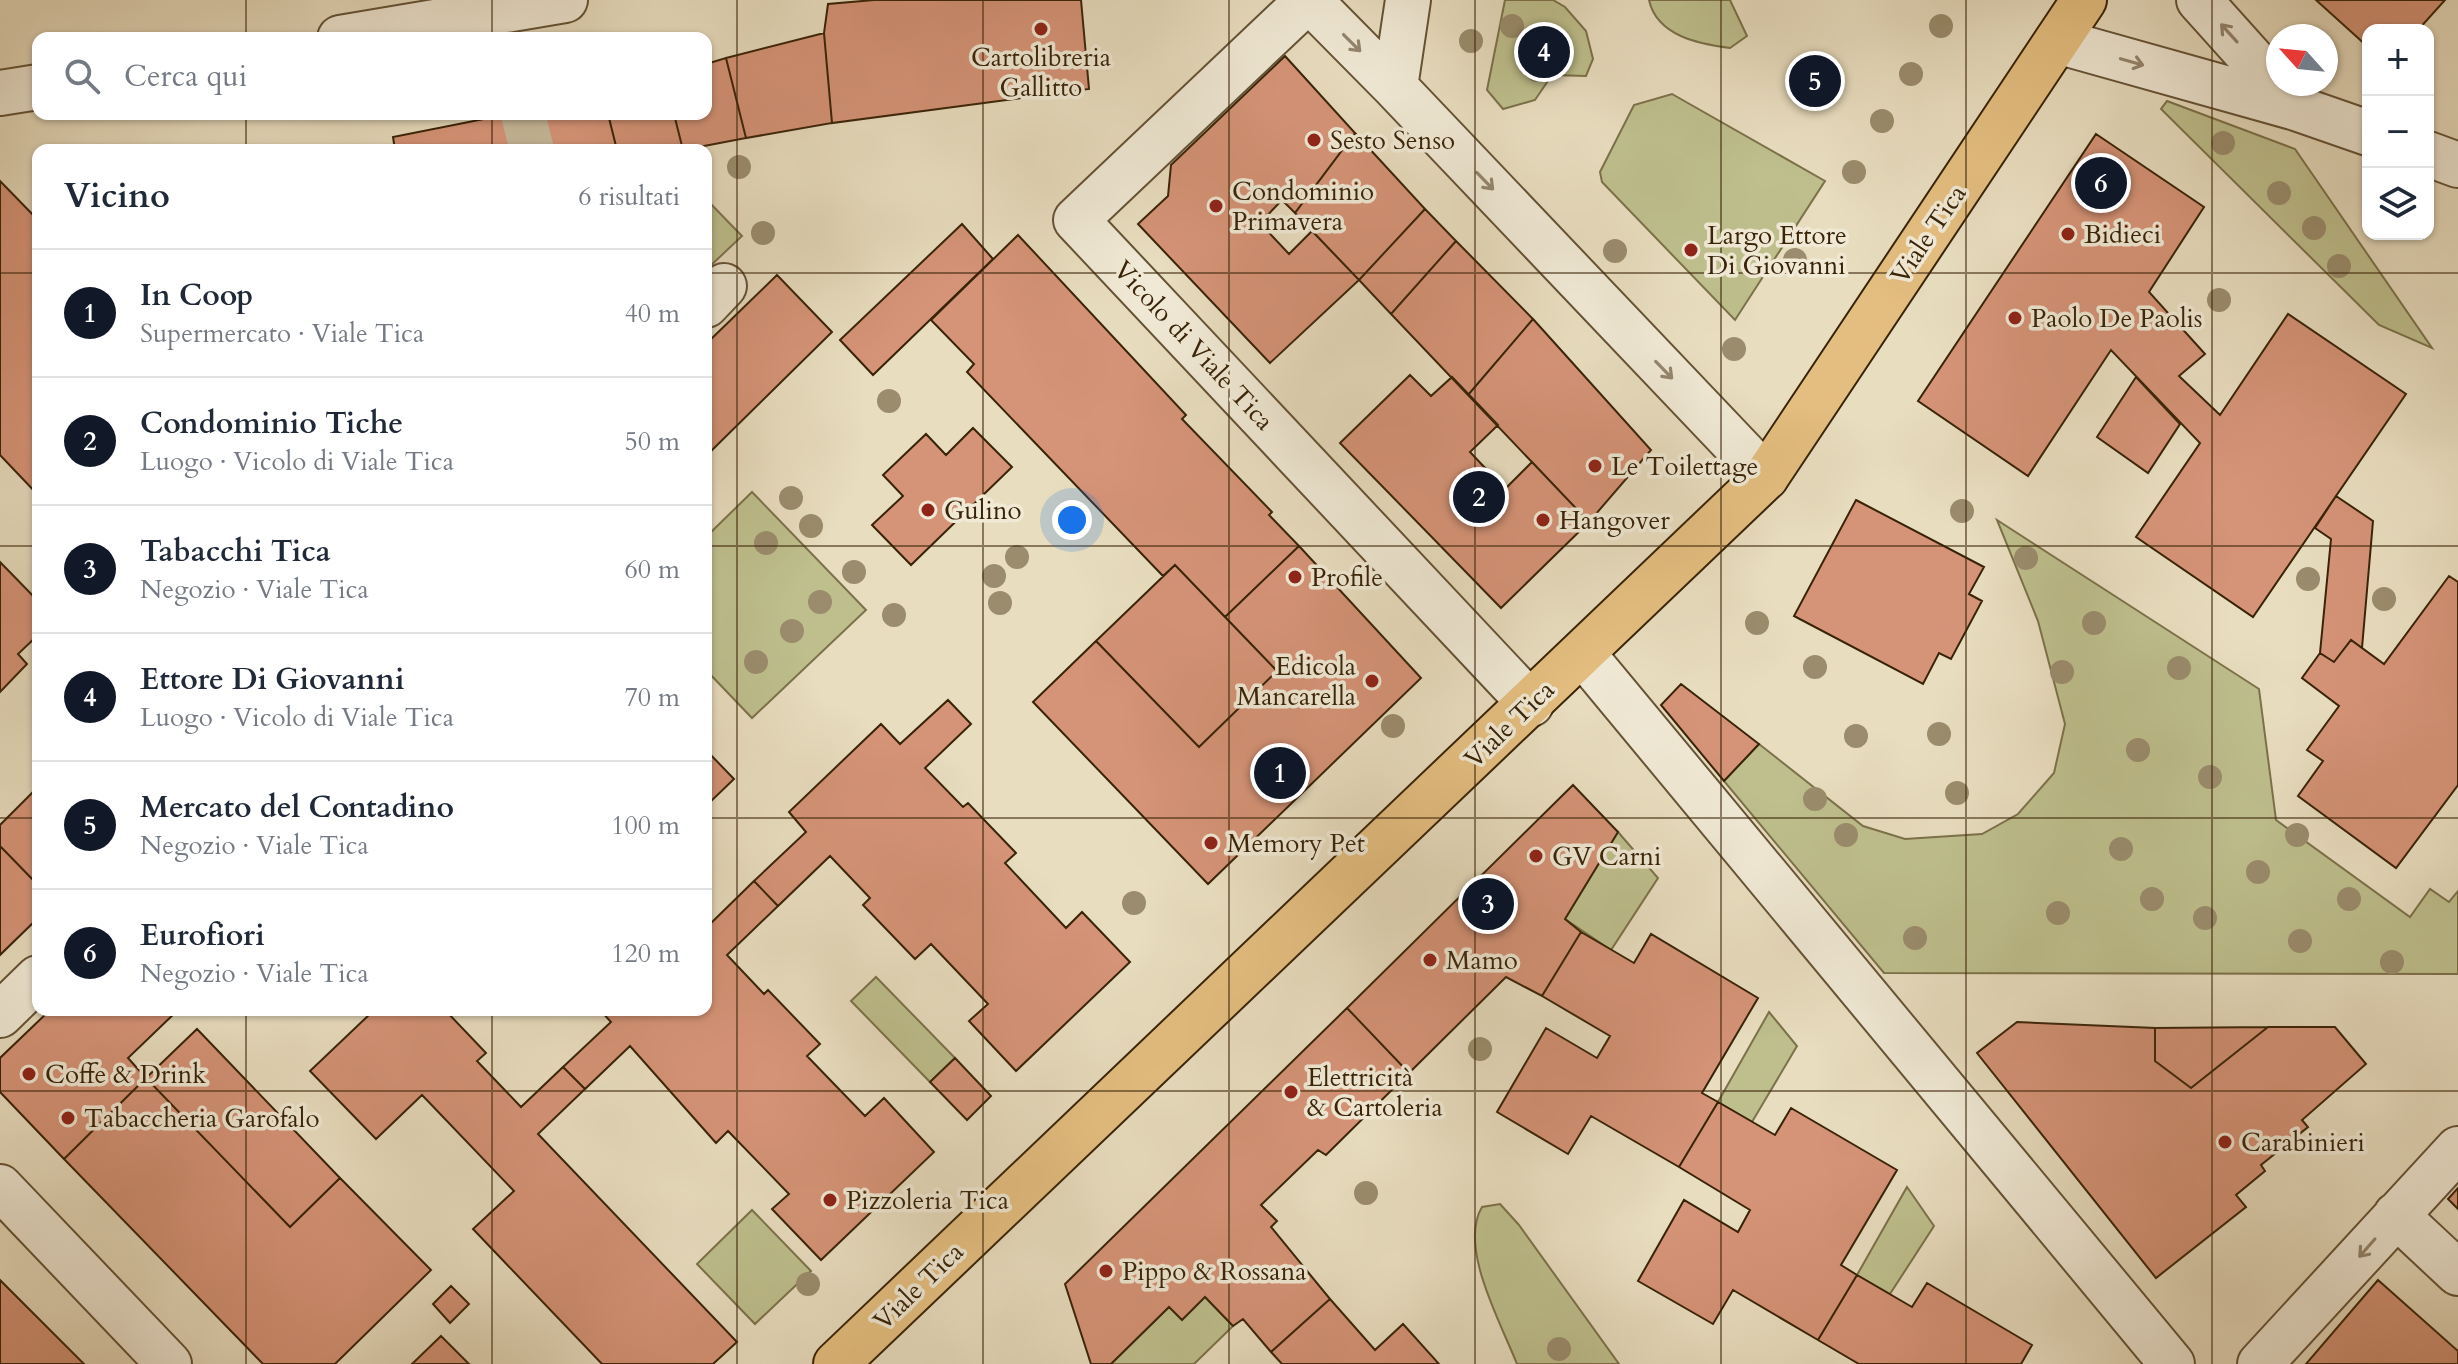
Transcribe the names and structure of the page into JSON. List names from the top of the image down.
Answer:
{
  "streets": {
    "main road": ["Viale Tica"],
    "street": ["Vicolo di Viale Tica"]
  },
  "crossings": [
    ["Viale Tica", "Vicolo di Viale Tica"]
  ],
  "places": [
    "Cartolibreria Gallitto",
    "Sesto Senso",
    "Condominio Primavera",
    "Bidieci",
    "Largo Ettore Di Giovanni",
    "Paolo De Paolis",
    "Le Toilettage",
    "Gulino",
    "Hangover",
    "Profile",
    "Edicola Mancarella",
    "Memory Pet",
    "GV Carni",
    "Mamo",
    "Coffe & Drink",
    "Elettricità & Cartoleria",
    "Tabaccheria Garofalo",
    "Carabinieri",
    "Pizzoleria Tica",
    "Pippo & Rossana"
  ],
  "north": "top left",
  "page": {
    "pins": [
      "4",
      "5",
      "6",
      "2",
      "1",
      "3"
    ],
    "map_buttons": ["+", "−"],
    "search": "Cerca qui",
    "heading": ["Vicino", "6 risultati"],
    "list": [
      {
        "mark": "1",
        "name": "In Coop",
        "note": "Supermercato · Viale Tica",
        "value": "40 m"
      },
      {
        "mark": "2",
        "name": "Condominio Tiche",
        "note": "Luogo · Vicolo di Viale Tica",
        "value": "50 m"
      },
      {
        "mark": "3",
        "name": "Tabacchi Tica",
        "note": "Negozio · Viale Tica",
        "value": "60 m"
      },
      {
        "mark": "4",
        "name": "Ettore Di Giovanni",
        "note": "Luogo · Vicolo di Viale Tica",
        "value": "70 m"
      },
      {
        "mark": "5",
        "name": "Mercato del Contadino",
        "note": "Negozio · Viale Tica",
        "value": "100 m"
      },
      {
        "mark": "6",
        "name": "Eurofiori",
        "note": "Negozio · Viale Tica",
        "value": "120 m"
      }
    ]
  }
}
